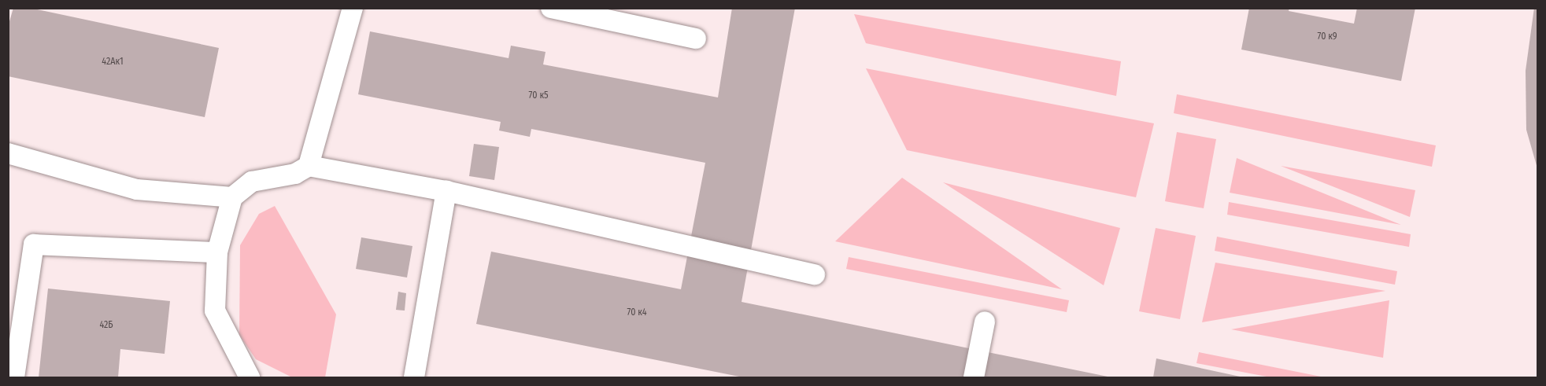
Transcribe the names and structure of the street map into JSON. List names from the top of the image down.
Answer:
{
  "house_numbers": [
    "70 к9",
    "42Ак1",
    "70 к5",
    "70 к4",
    "42Б"
  ]
}
